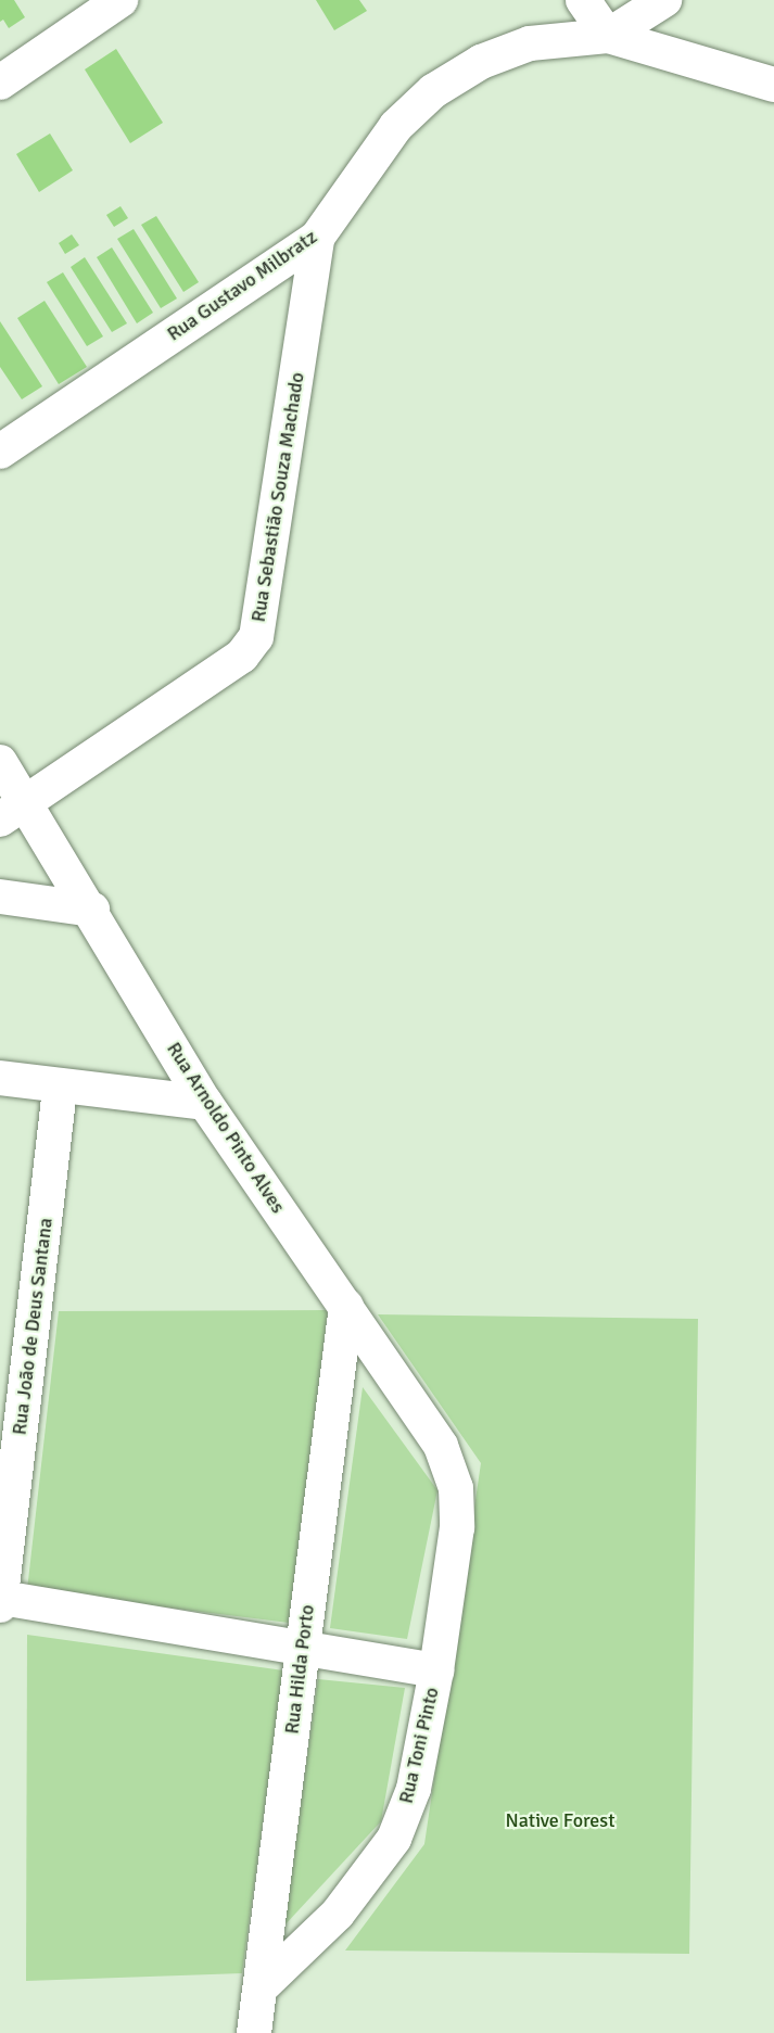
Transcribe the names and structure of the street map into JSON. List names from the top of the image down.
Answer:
{
  "streets": {
    "street": [
      "Rua Gustavo Milbratz",
      "Rua Sebastião Souza Machado",
      "Rua Arnoldo Pinto Alves",
      "Rua João de Deus Santana",
      "Rua Hilda Porto",
      "Rua Toni Pinto"
    ]
  },
  "crossings": [
    ["Rua Gustavo Milbratz", "Rua Sebastião Souza Machado"],
    ["Rua Sebastião Souza Machado", "Rua Arnoldo Pinto Alves"],
    ["Rua Arnoldo Pinto Alves", "Rua Hilda Porto"],
    ["Rua Arnoldo Pinto Alves", "Rua Toni Pinto"],
    ["Rua Hilda Porto", "Rua Toni Pinto"]
  ],
  "parks": ["Native Forest"]
}
